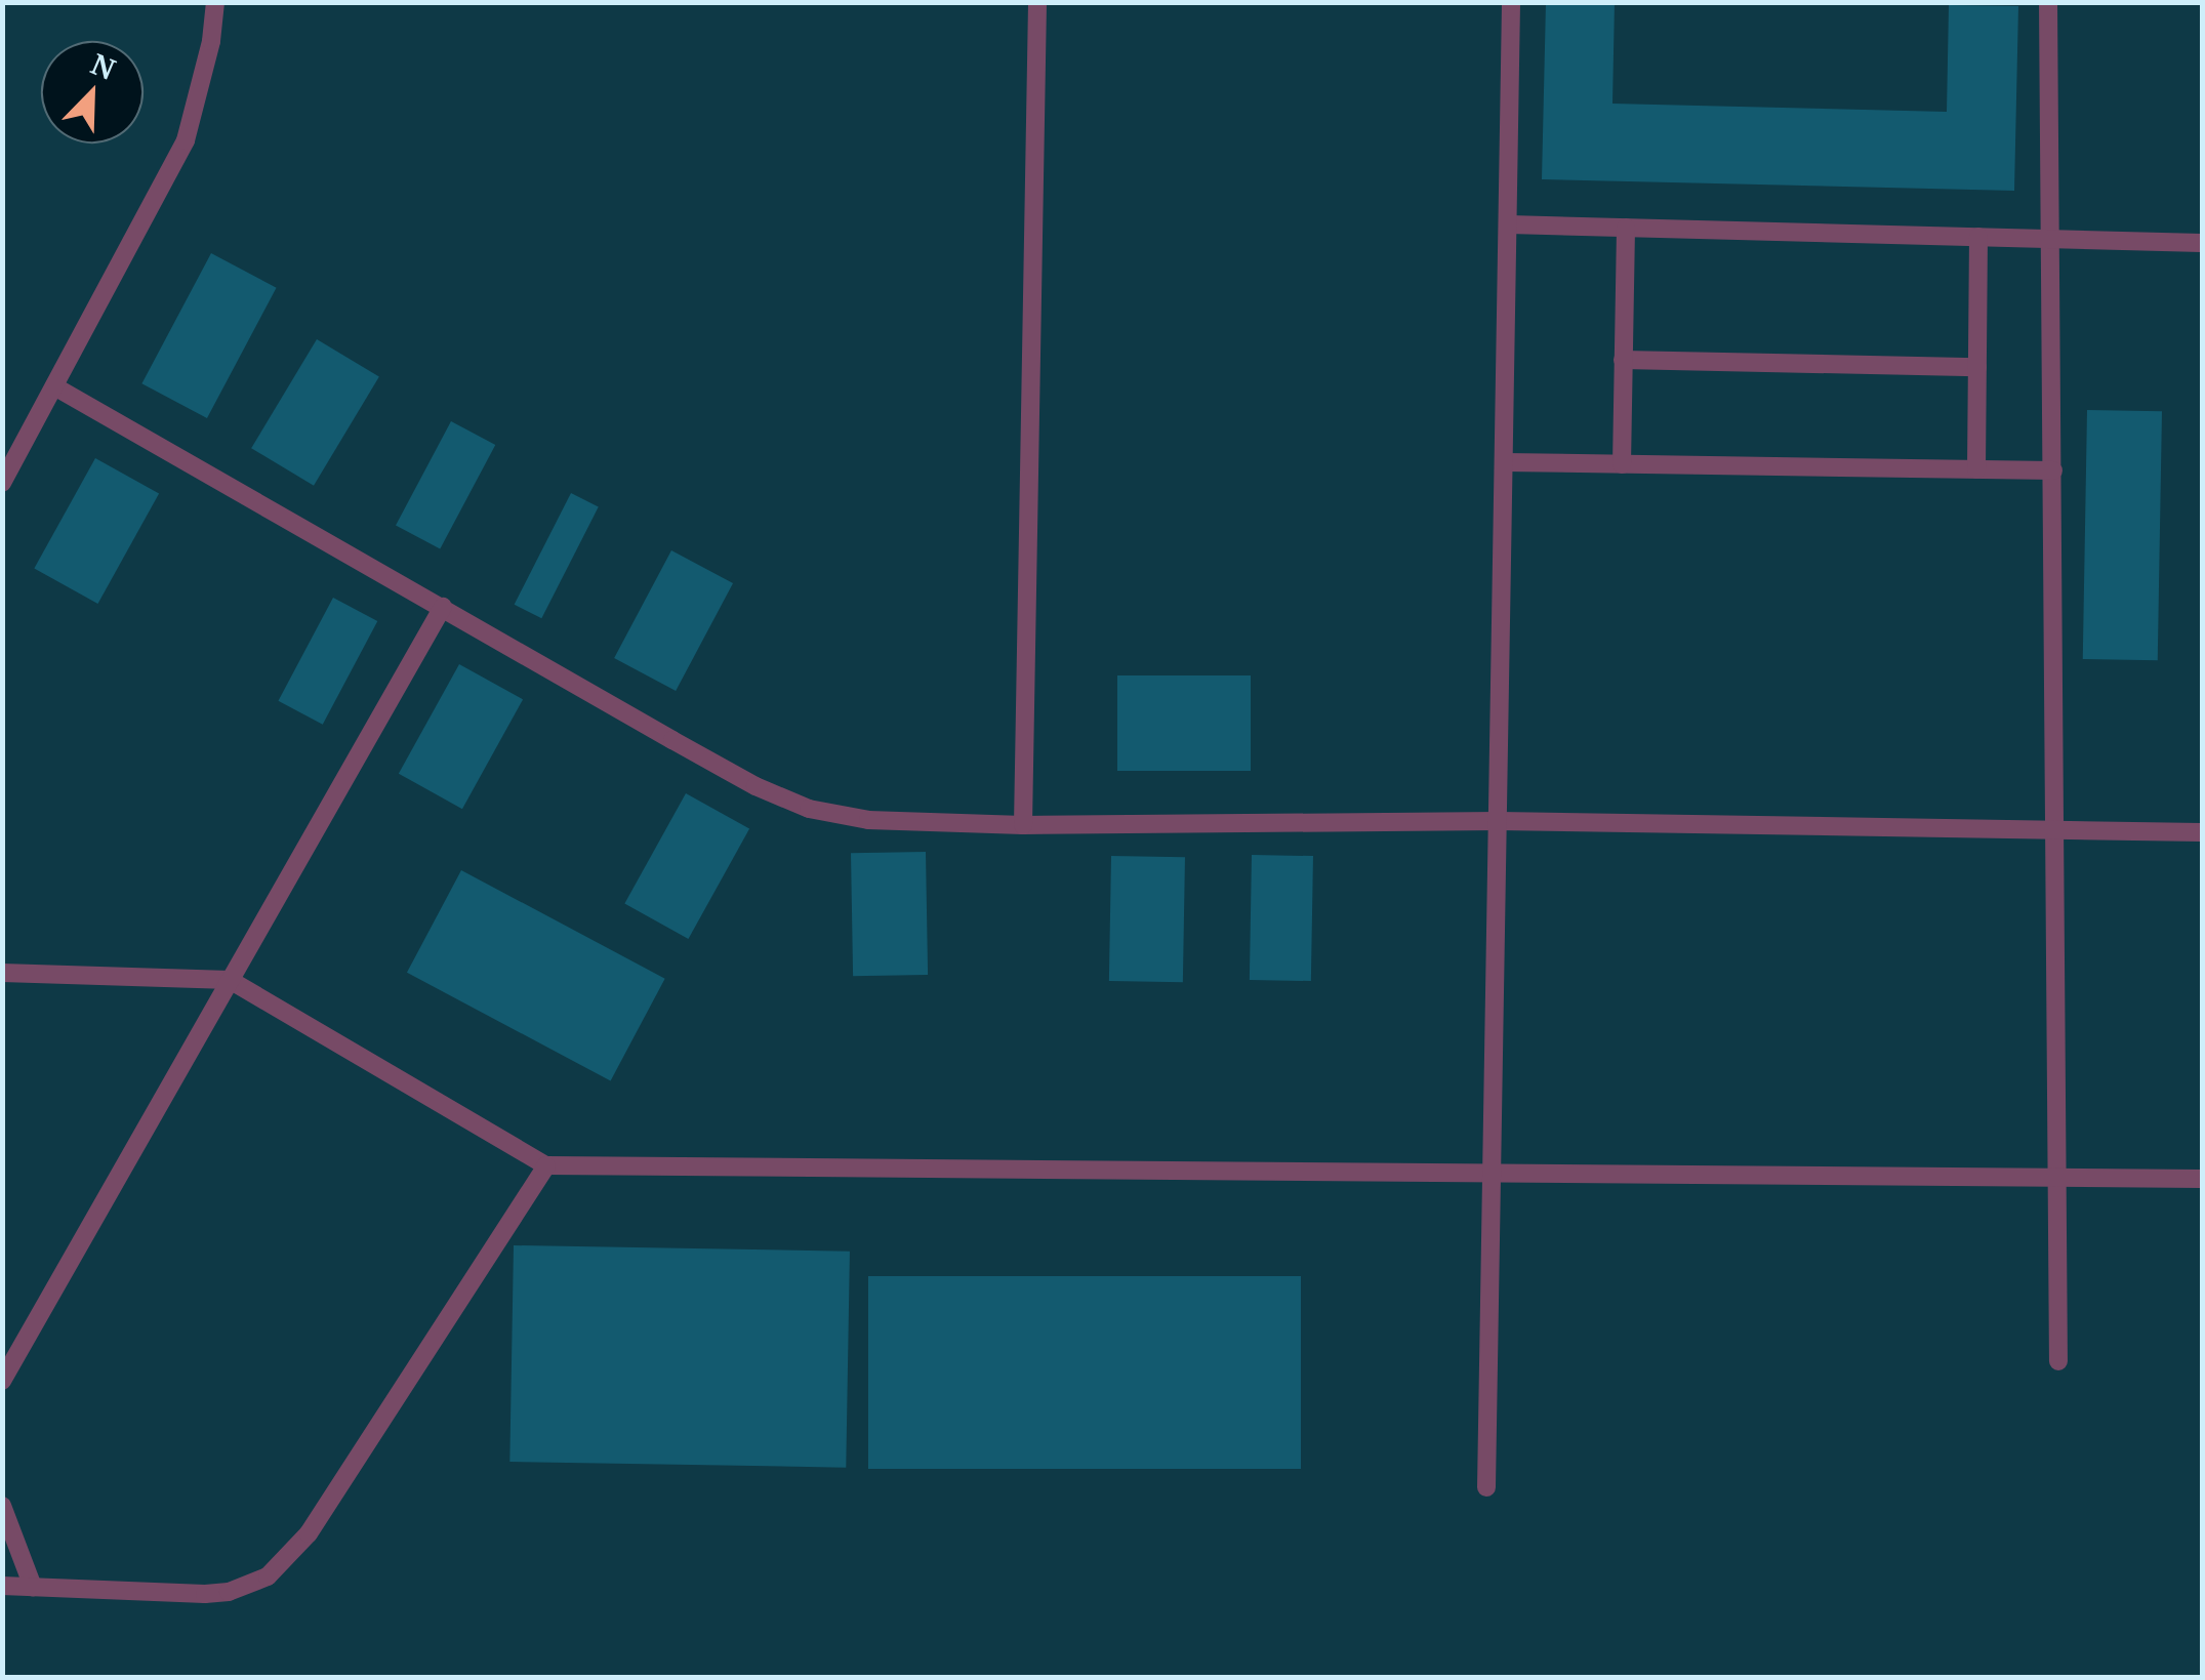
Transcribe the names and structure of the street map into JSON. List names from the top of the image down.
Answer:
{
  "north": "top right"
}
